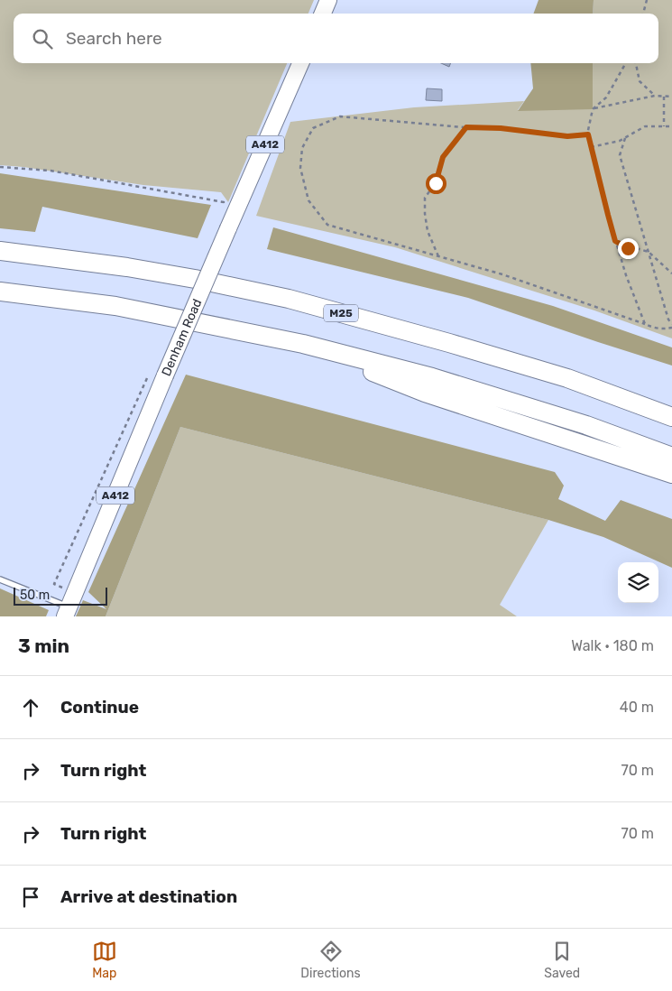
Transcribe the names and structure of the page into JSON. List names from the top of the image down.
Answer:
{
  "streets": {
    "highway": ["M25"],
    "main road": ["A412", "Denham Road"]
  },
  "scale_bar": "50 m",
  "page": {
    "search": "Search here",
    "scale": "50 m",
    "heading": ["3 min", "Walk · 180 m"],
    "list": [
      ["Continue", "40 m"],
      ["Turn right", "70 m"],
      ["Turn right", "70 m"],
      "Arrive at destination"
    ],
    "nav": ["Map", "Directions", "Saved"]
  }
}
